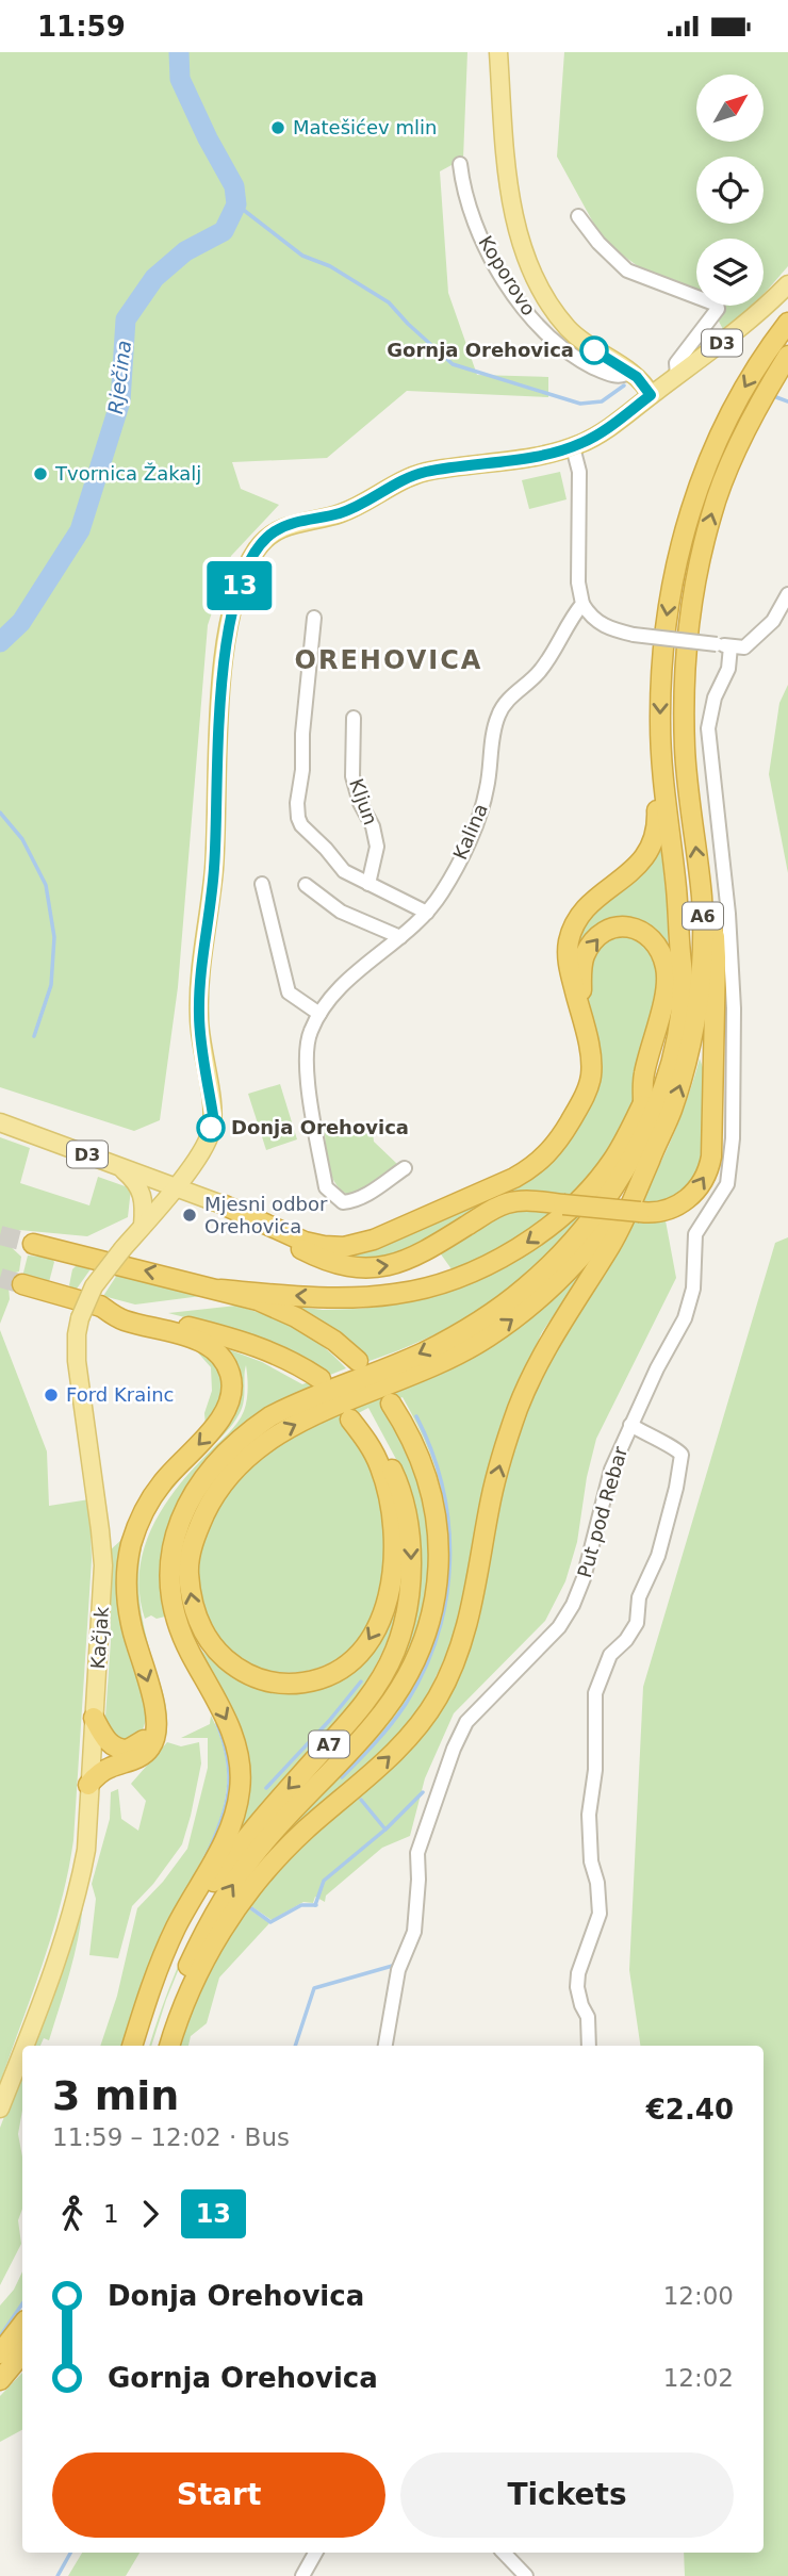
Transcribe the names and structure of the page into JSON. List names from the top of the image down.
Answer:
{
  "streets": {
    "highway": ["A6", "A7"],
    "main road": ["D3", "Kačjak"],
    "street": [
      "Koporovo",
      "Kljun",
      "Kalina",
      "Put pod Rebar"
    ]
  },
  "crossings": [
    ["D3", "Kačjak"],
    ["A6", "A7"]
  ],
  "districts": ["OREHOVICA"],
  "water": ["Rječina"],
  "places": [
    "Matešićev mlin",
    "Gornja Orehovica",
    "Tvornica Žakalj",
    "Donja Orehovica",
    "Mjesni odbor Orehovica",
    "Ford Krainc"
  ],
  "lines": ["bus line 13"],
  "north": "top right",
  "page": {
    "status": "11:59",
    "on_map": "13",
    "heading": ["3 min", "11:59 – 12:02 · Bus", "€2.40"],
    "legs": ["1", "13"],
    "list": [
      {
        "name": "Donja Orehovica",
        "value": "12:00"
      },
      {
        "name": "Gornja Orehovica",
        "value": "12:02"
      }
    ],
    "buttons": ["Start", "Tickets"]
  }
}
